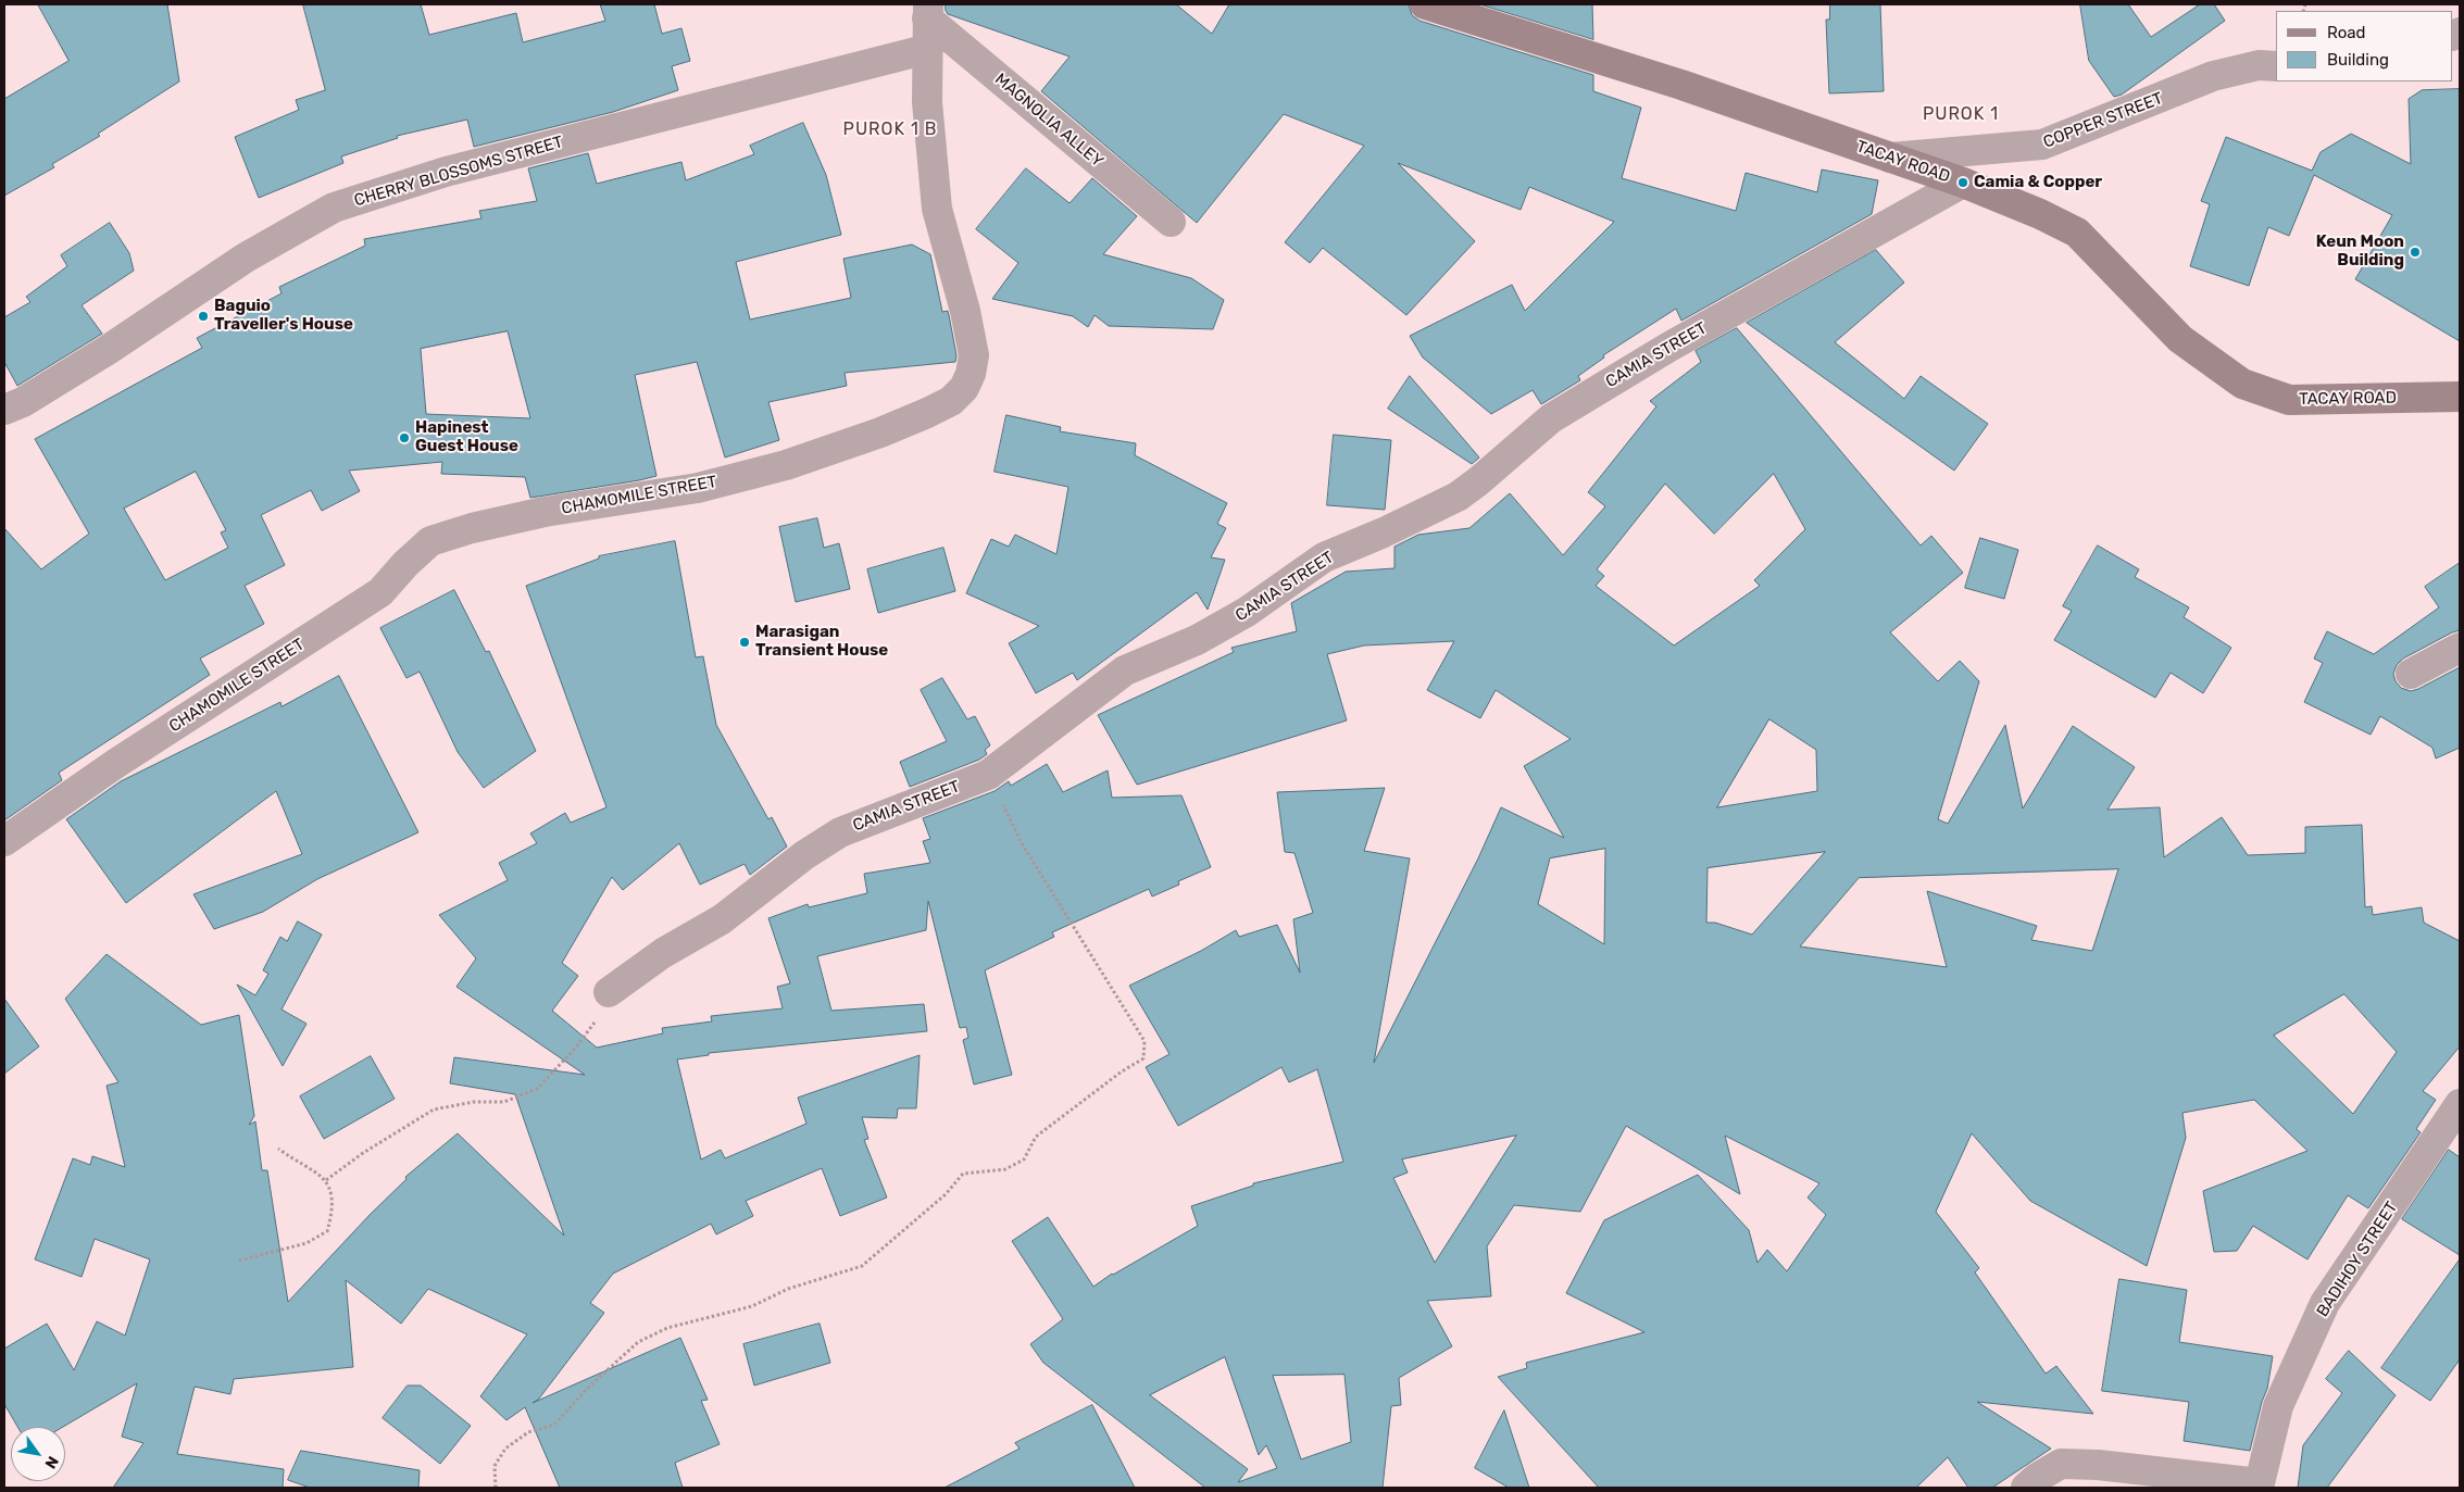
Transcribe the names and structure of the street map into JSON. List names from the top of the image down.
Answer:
{
  "streets": {
    "main road": ["TACAY ROAD"],
    "street": [
      "MAGNOLIA ALLEY",
      "COPPER STREET",
      "CHERRY BLOSSOMS STREET",
      "CAMIA STREET",
      "CHAMOMILE STREET",
      "BADIHOY STREET"
    ]
  },
  "crossings": [
    ["MAGNOLIA ALLEY", "CHAMOMILE STREET"],
    ["COPPER STREET", "TACAY ROAD"],
    ["TACAY ROAD", "CAMIA STREET"],
    ["CHERRY BLOSSOMS STREET", "CHAMOMILE STREET"]
  ],
  "districts": ["PUROK 1", "PUROK 1 B"],
  "places": [
    "Camia & Copper",
    "Keun Moon Building",
    "Baguio Traveller's House",
    "Hapinest Guest House",
    "Marasigan Transient House"
  ],
  "legend": ["Road", "Building"],
  "north": "bottom right"
}
